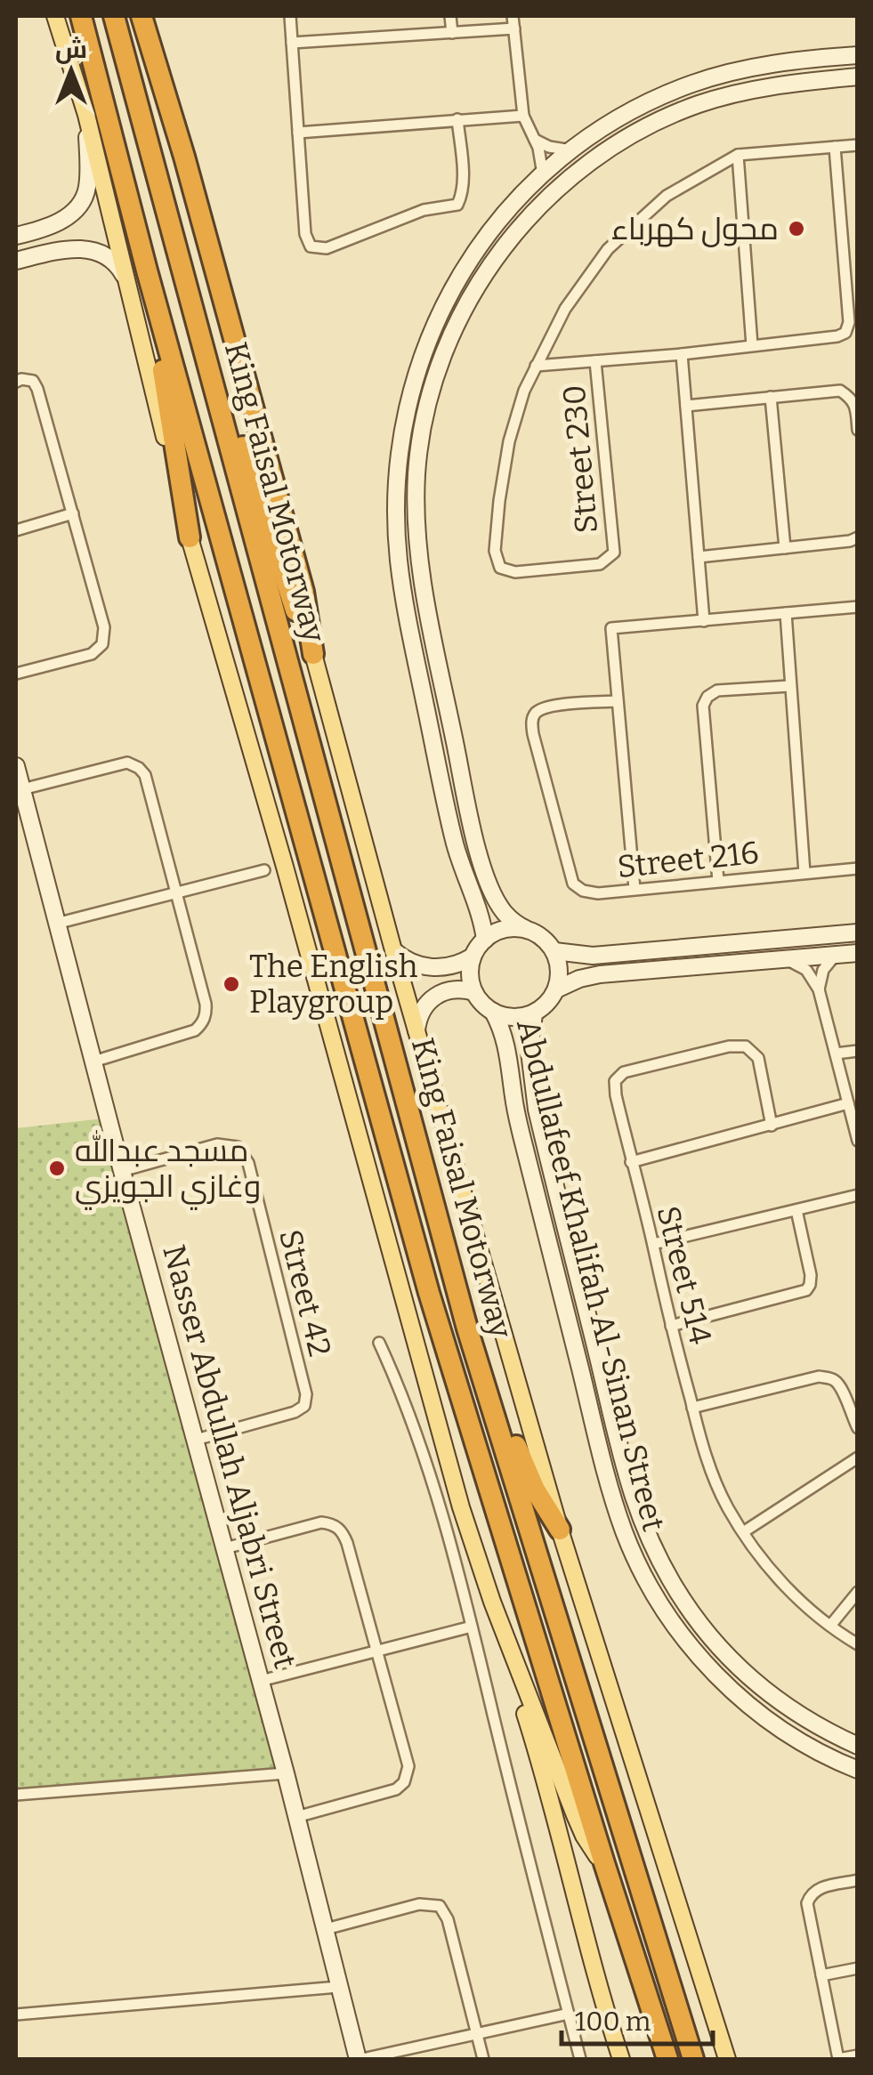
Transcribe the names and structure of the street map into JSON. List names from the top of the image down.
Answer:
{
  "streets": {
    "highway": ["King Faisal Motorway"],
    "street": [
      "Street 230",
      "Street 216",
      "Abdullafeef Khalifah Al-Sinan Street",
      "Street 514",
      "Street 42",
      "Nasser Abdullah Aljabri Street"
    ]
  },
  "crossings": [
    ["Street 42", "Nasser Abdullah Aljabri Street"]
  ],
  "places": ["محول كهرباء", "The English Playgroup", "مسجد عبدالله وغازي الجويزي"],
  "scale_bar": "100 m",
  "north": "top"
}
